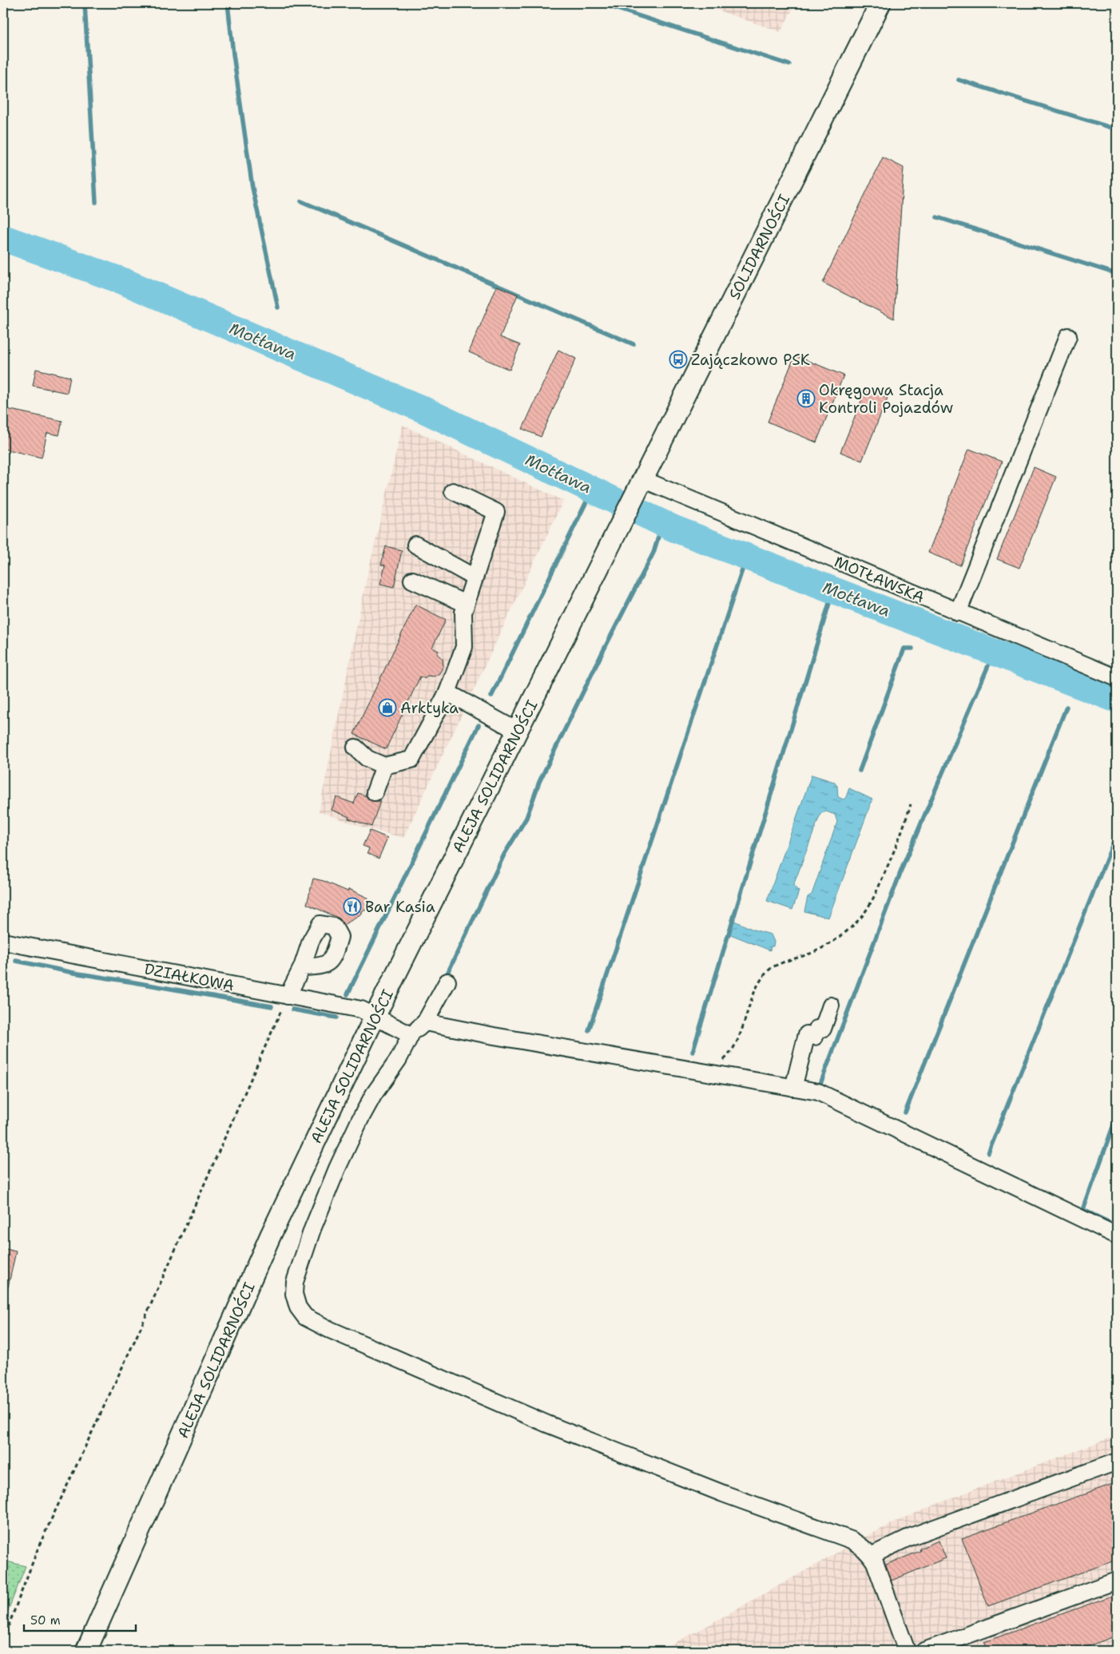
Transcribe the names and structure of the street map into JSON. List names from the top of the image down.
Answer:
{
  "streets": {
    "main road": ["SOLIDARNOŚCI", "ALEJA SOLIDARNOŚCI"],
    "street": ["MOTŁAWSKA", "DZIAŁKOWA"]
  },
  "crossings": [
    ["SOLIDARNOŚCI", "MOTŁAWSKA"],
    ["SOLIDARNOŚCI", "ALEJA SOLIDARNOŚCI"],
    ["MOTŁAWSKA", "ALEJA SOLIDARNOŚCI"],
    ["ALEJA SOLIDARNOŚCI", "DZIAŁKOWA"]
  ],
  "water": ["Motława"],
  "places": {
    "bus stop": ["Zajączkowo PSK"],
    "building": ["Okręgowa Stacja Kontroli Pojazdów"],
    "shop": ["Arktyka"],
    "restaurant": ["Bar Kasia"]
  },
  "scale_bar": "50 m"
}
